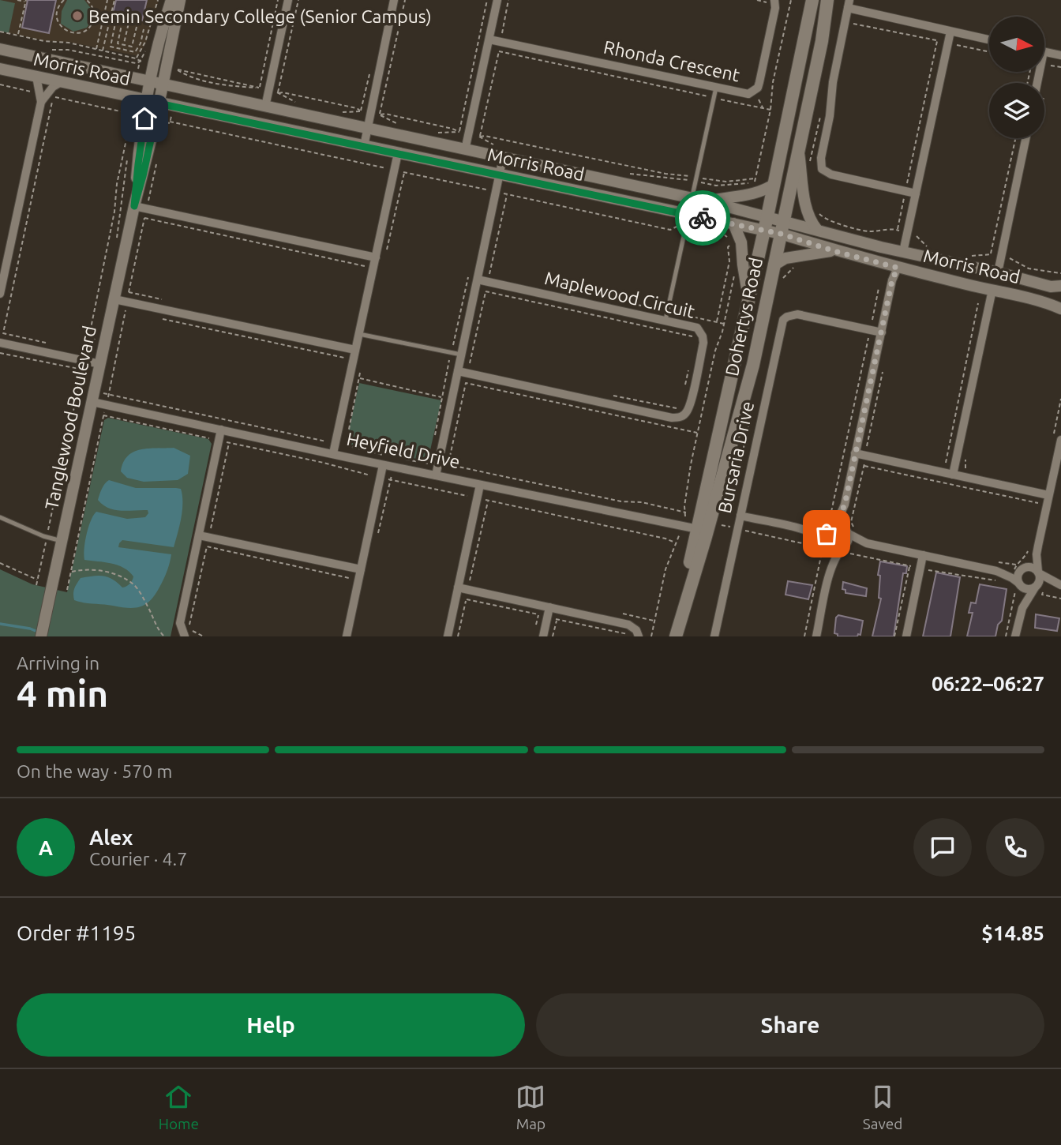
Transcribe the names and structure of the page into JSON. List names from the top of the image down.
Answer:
{
  "streets": {
    "main road": ["Dohertys Road"],
    "street": [
      "Rhonda Crescent",
      "Morris Road",
      "Maplewood Circuit",
      "Tanglewood Boulevard",
      "Heyfield Drive",
      "Bursaria Drive"
    ]
  },
  "crossings": [
    ["Morris Road", "Dohertys Road"],
    ["Morris Road", "Tanglewood Boulevard"],
    ["Dohertys Road", "Heyfield Drive"],
    ["Tanglewood Boulevard", "Heyfield Drive"]
  ],
  "places": ["Bemin Secondary College (Senior Campus)"],
  "north": "right",
  "page": {
    "heading": ["4 min", "Arriving in", "06:22–06:27"],
    "panel": [
      "Alex",
      "Courier · 4.7",
      "Order #1195",
      "$14.85"
    ],
    "bar": "On the way · 570 m",
    "round": "A",
    "buttons": ["Help", "Share"],
    "tabs": ["Home", "Map", "Saved"]
  }
}
